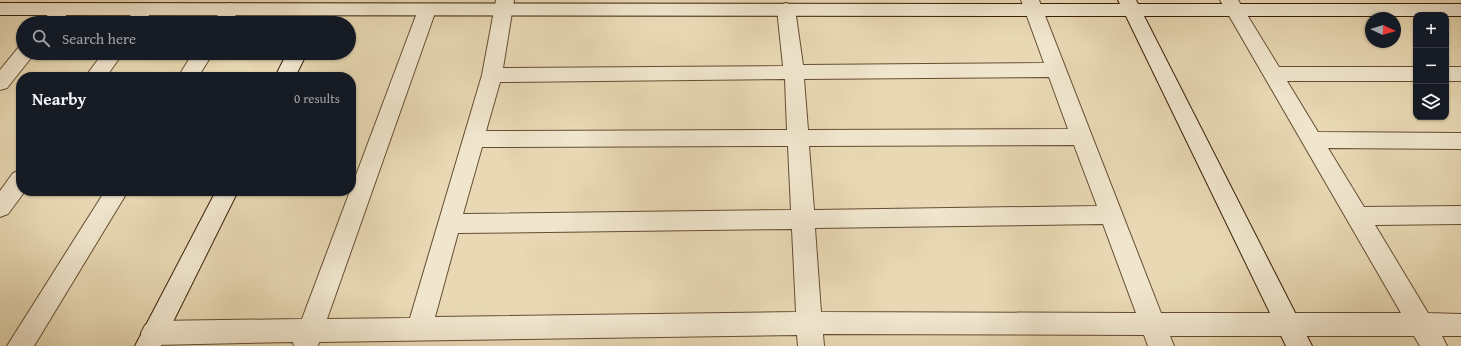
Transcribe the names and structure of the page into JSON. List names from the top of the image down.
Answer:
{
  "north": "right",
  "page": {
    "map_buttons": ["+", "−"],
    "search": "Search here",
    "heading": ["Nearby", "0 results"]
  }
}
